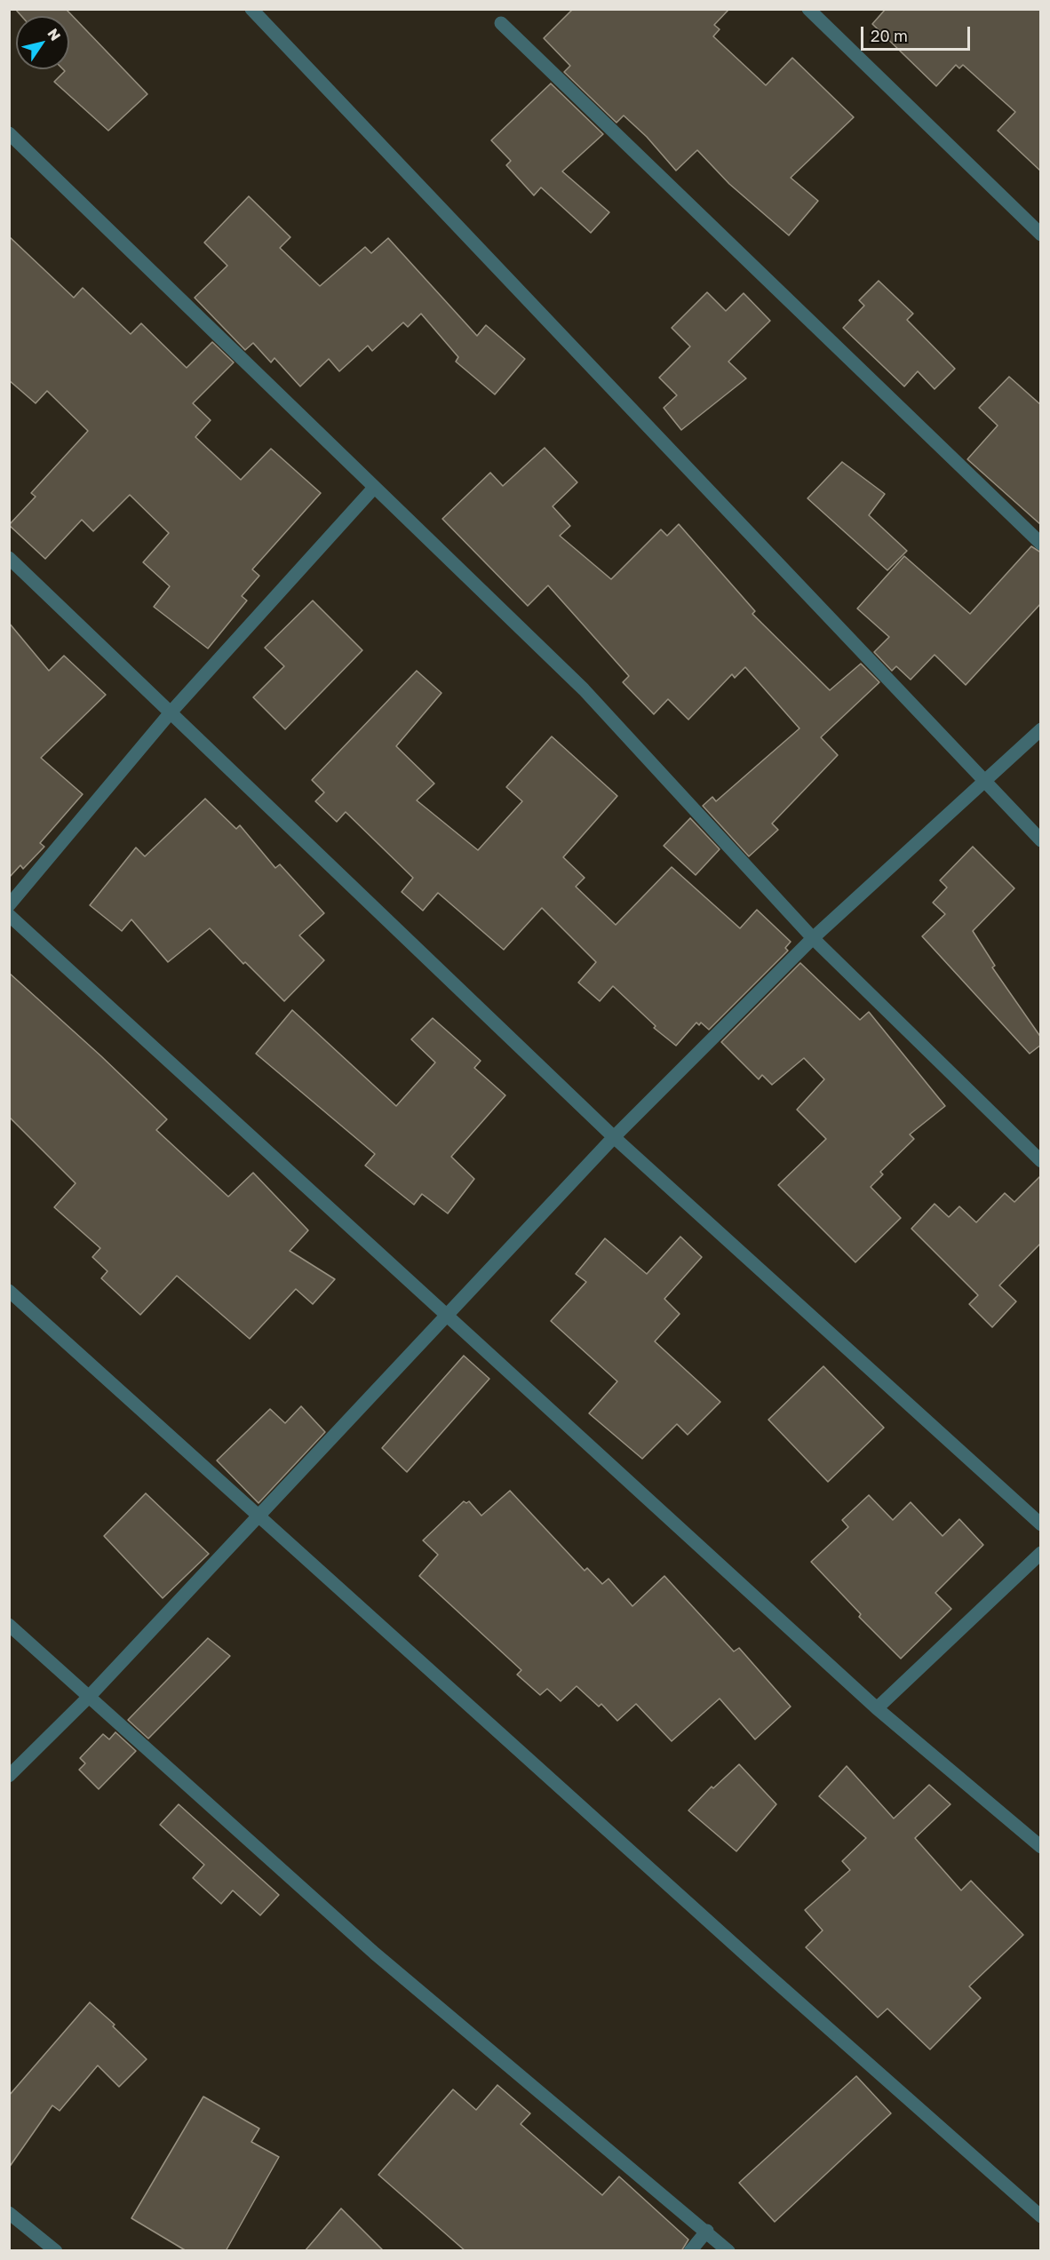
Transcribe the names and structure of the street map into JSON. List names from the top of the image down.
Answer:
{
  "scale_bar": "20 m",
  "north": "top right"
}
